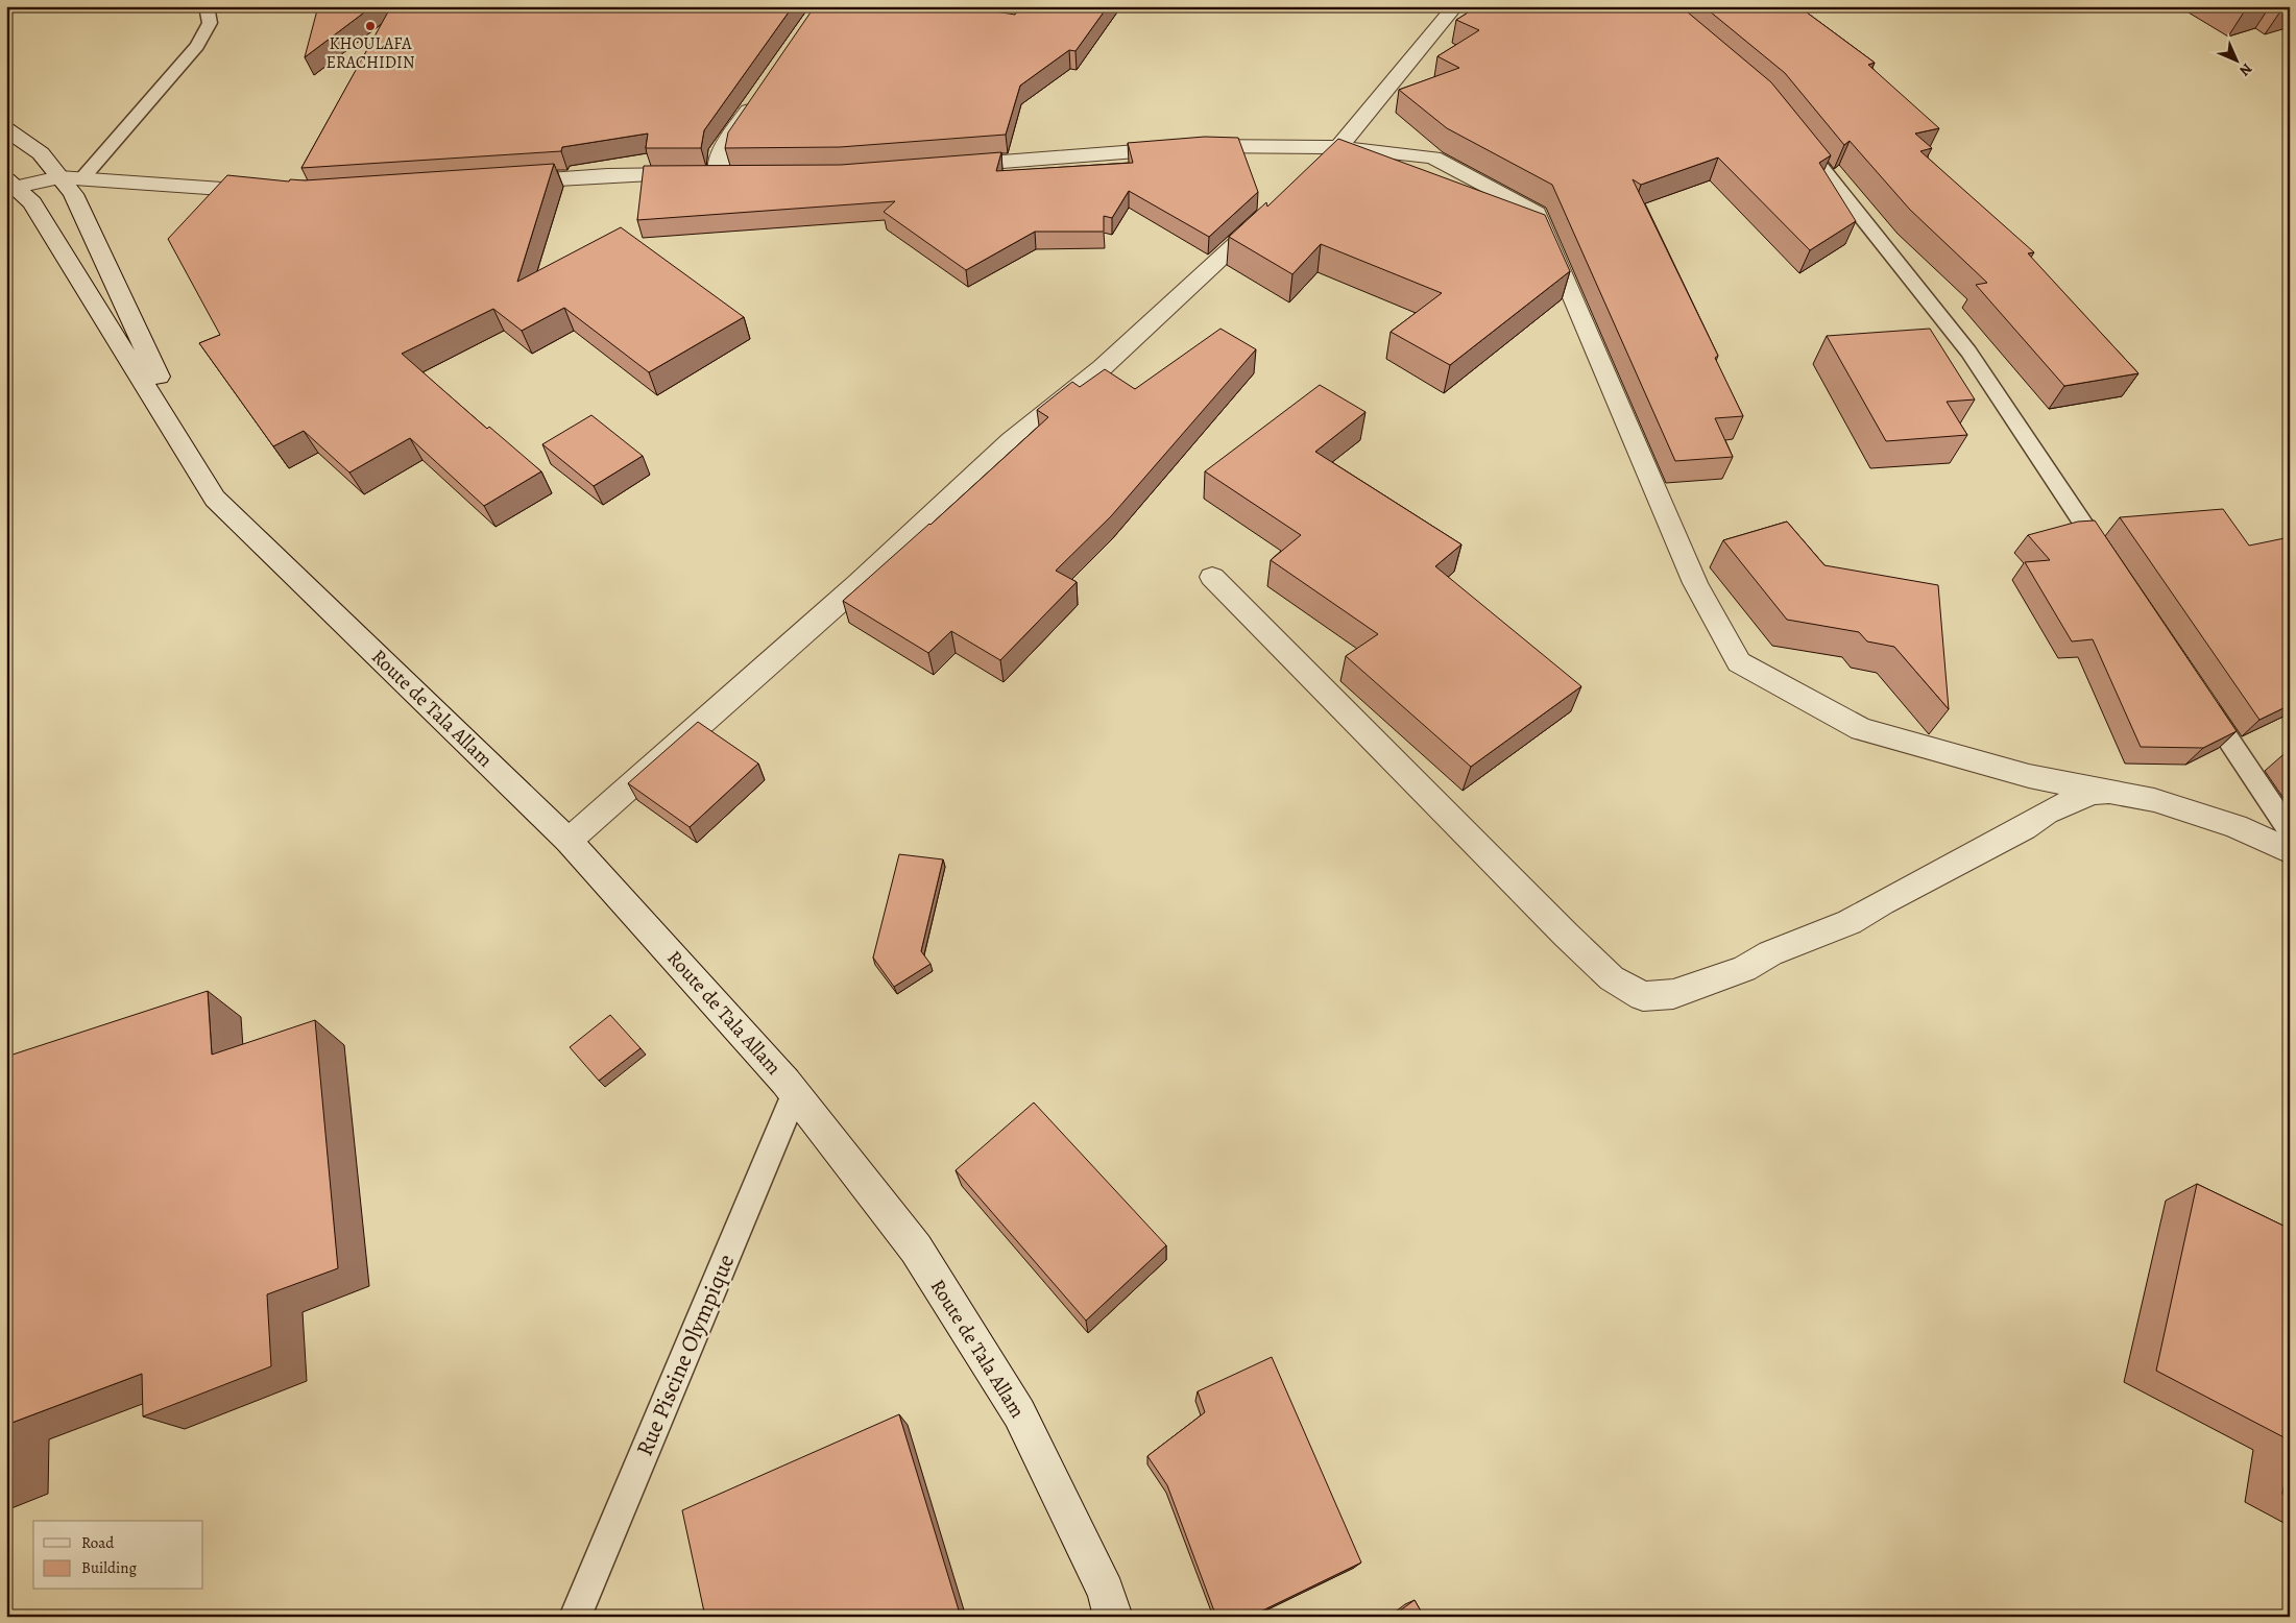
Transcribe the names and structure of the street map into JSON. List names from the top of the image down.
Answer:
{
  "streets": {
    "street": ["Route de Tala Allam"],
    "lane": ["Rue Piscine Olympique"]
  },
  "crossings": [
    ["Route de Tala Allam", "Rue Piscine Olympique"]
  ],
  "places": ["KHOULAFA ERACHIDIN"],
  "legend": ["Road", "Building"],
  "north": "bottom right"
}
